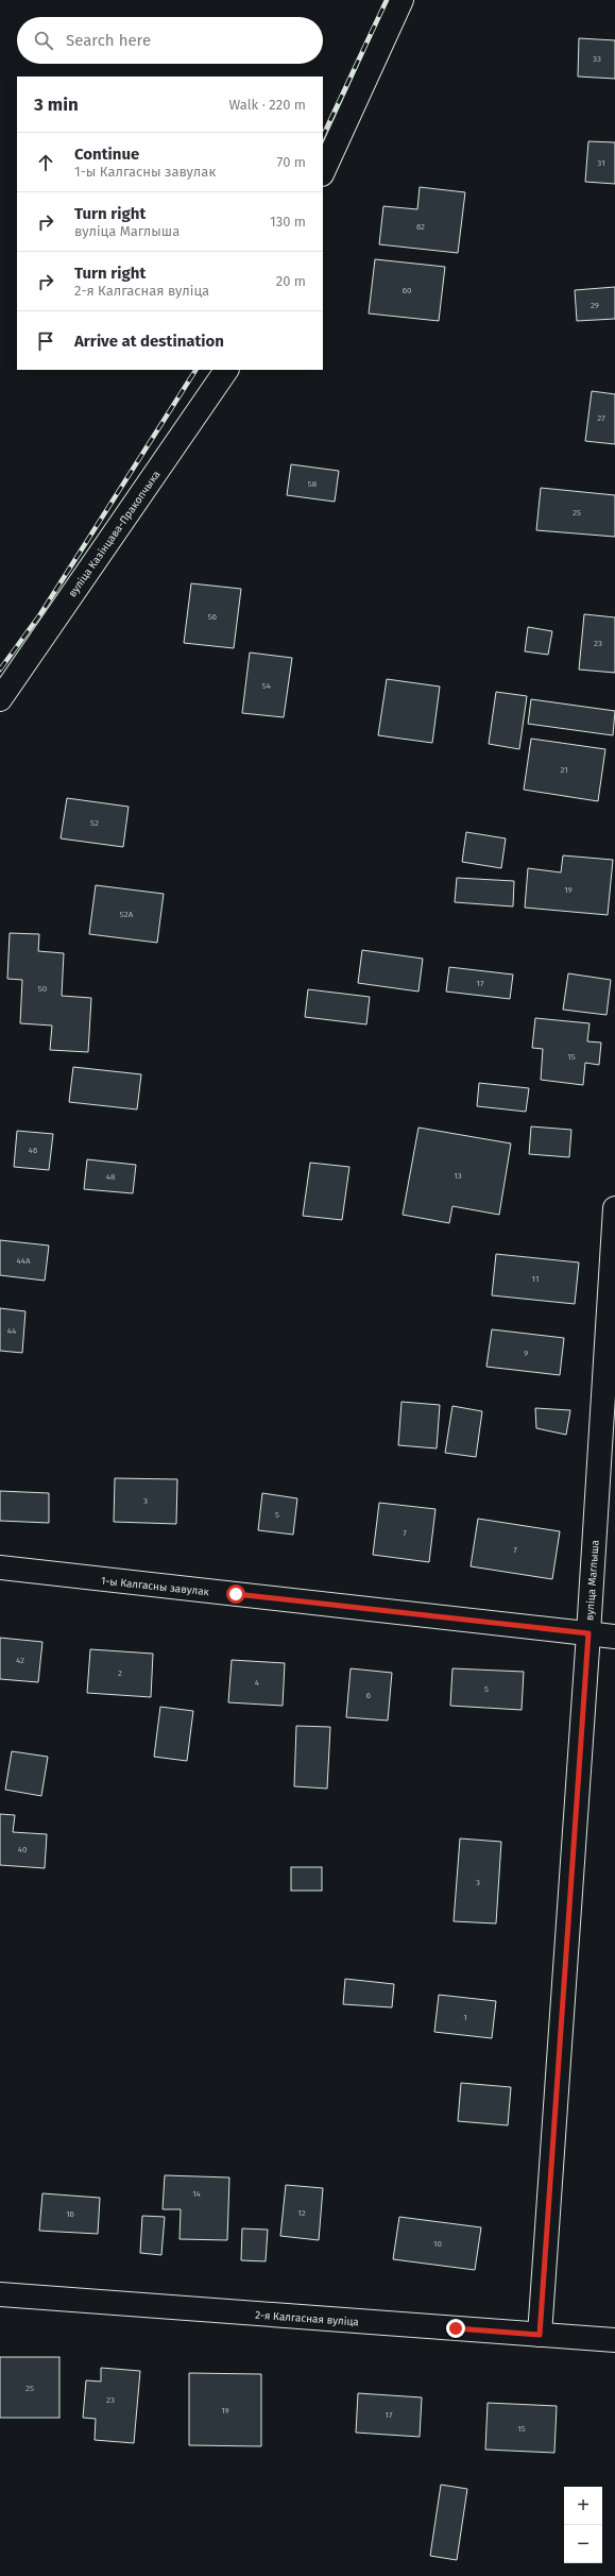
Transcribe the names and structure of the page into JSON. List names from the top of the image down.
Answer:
{
  "streets": {
    "street": [
      "вуліца Казінцава-Пракопчыка",
      "вуліца Маглыша",
      "1-ы Калгасны завулак",
      "2-я Калгасная вуліца"
    ]
  },
  "crossings": [
    ["вуліца Маглыша", "1-ы Калгасны завулак"],
    ["вуліца Маглыша", "2-я Калгасная вуліца"]
  ],
  "house_numbers": [
    "33",
    "31",
    "62",
    "60",
    "29",
    "27",
    "58",
    "25",
    "56",
    "23",
    "54",
    "21",
    "52",
    "19",
    "52А",
    "17",
    "50",
    "15",
    "46",
    "13",
    "48",
    "44А",
    "11",
    "44",
    "9",
    "3",
    "5",
    "7",
    "7",
    "42",
    "2",
    "4",
    "5",
    "6",
    "40",
    "3",
    "1",
    "14",
    "12",
    "16",
    "10",
    "25",
    "23",
    "19",
    "17",
    "15"
  ],
  "page": {
    "search": "Search here",
    "heading": ["3 min", "Walk · 220 m"],
    "list": [
      ["Continue", "1-ы Калгасны завулак", "70 m"],
      ["Turn right", "вуліца Маглыша", "130 m"],
      ["Turn right", "2-я Калгасная вуліца", "20 m"],
      "Arrive at destination"
    ],
    "map_buttons": ["+", "−"]
  }
}
